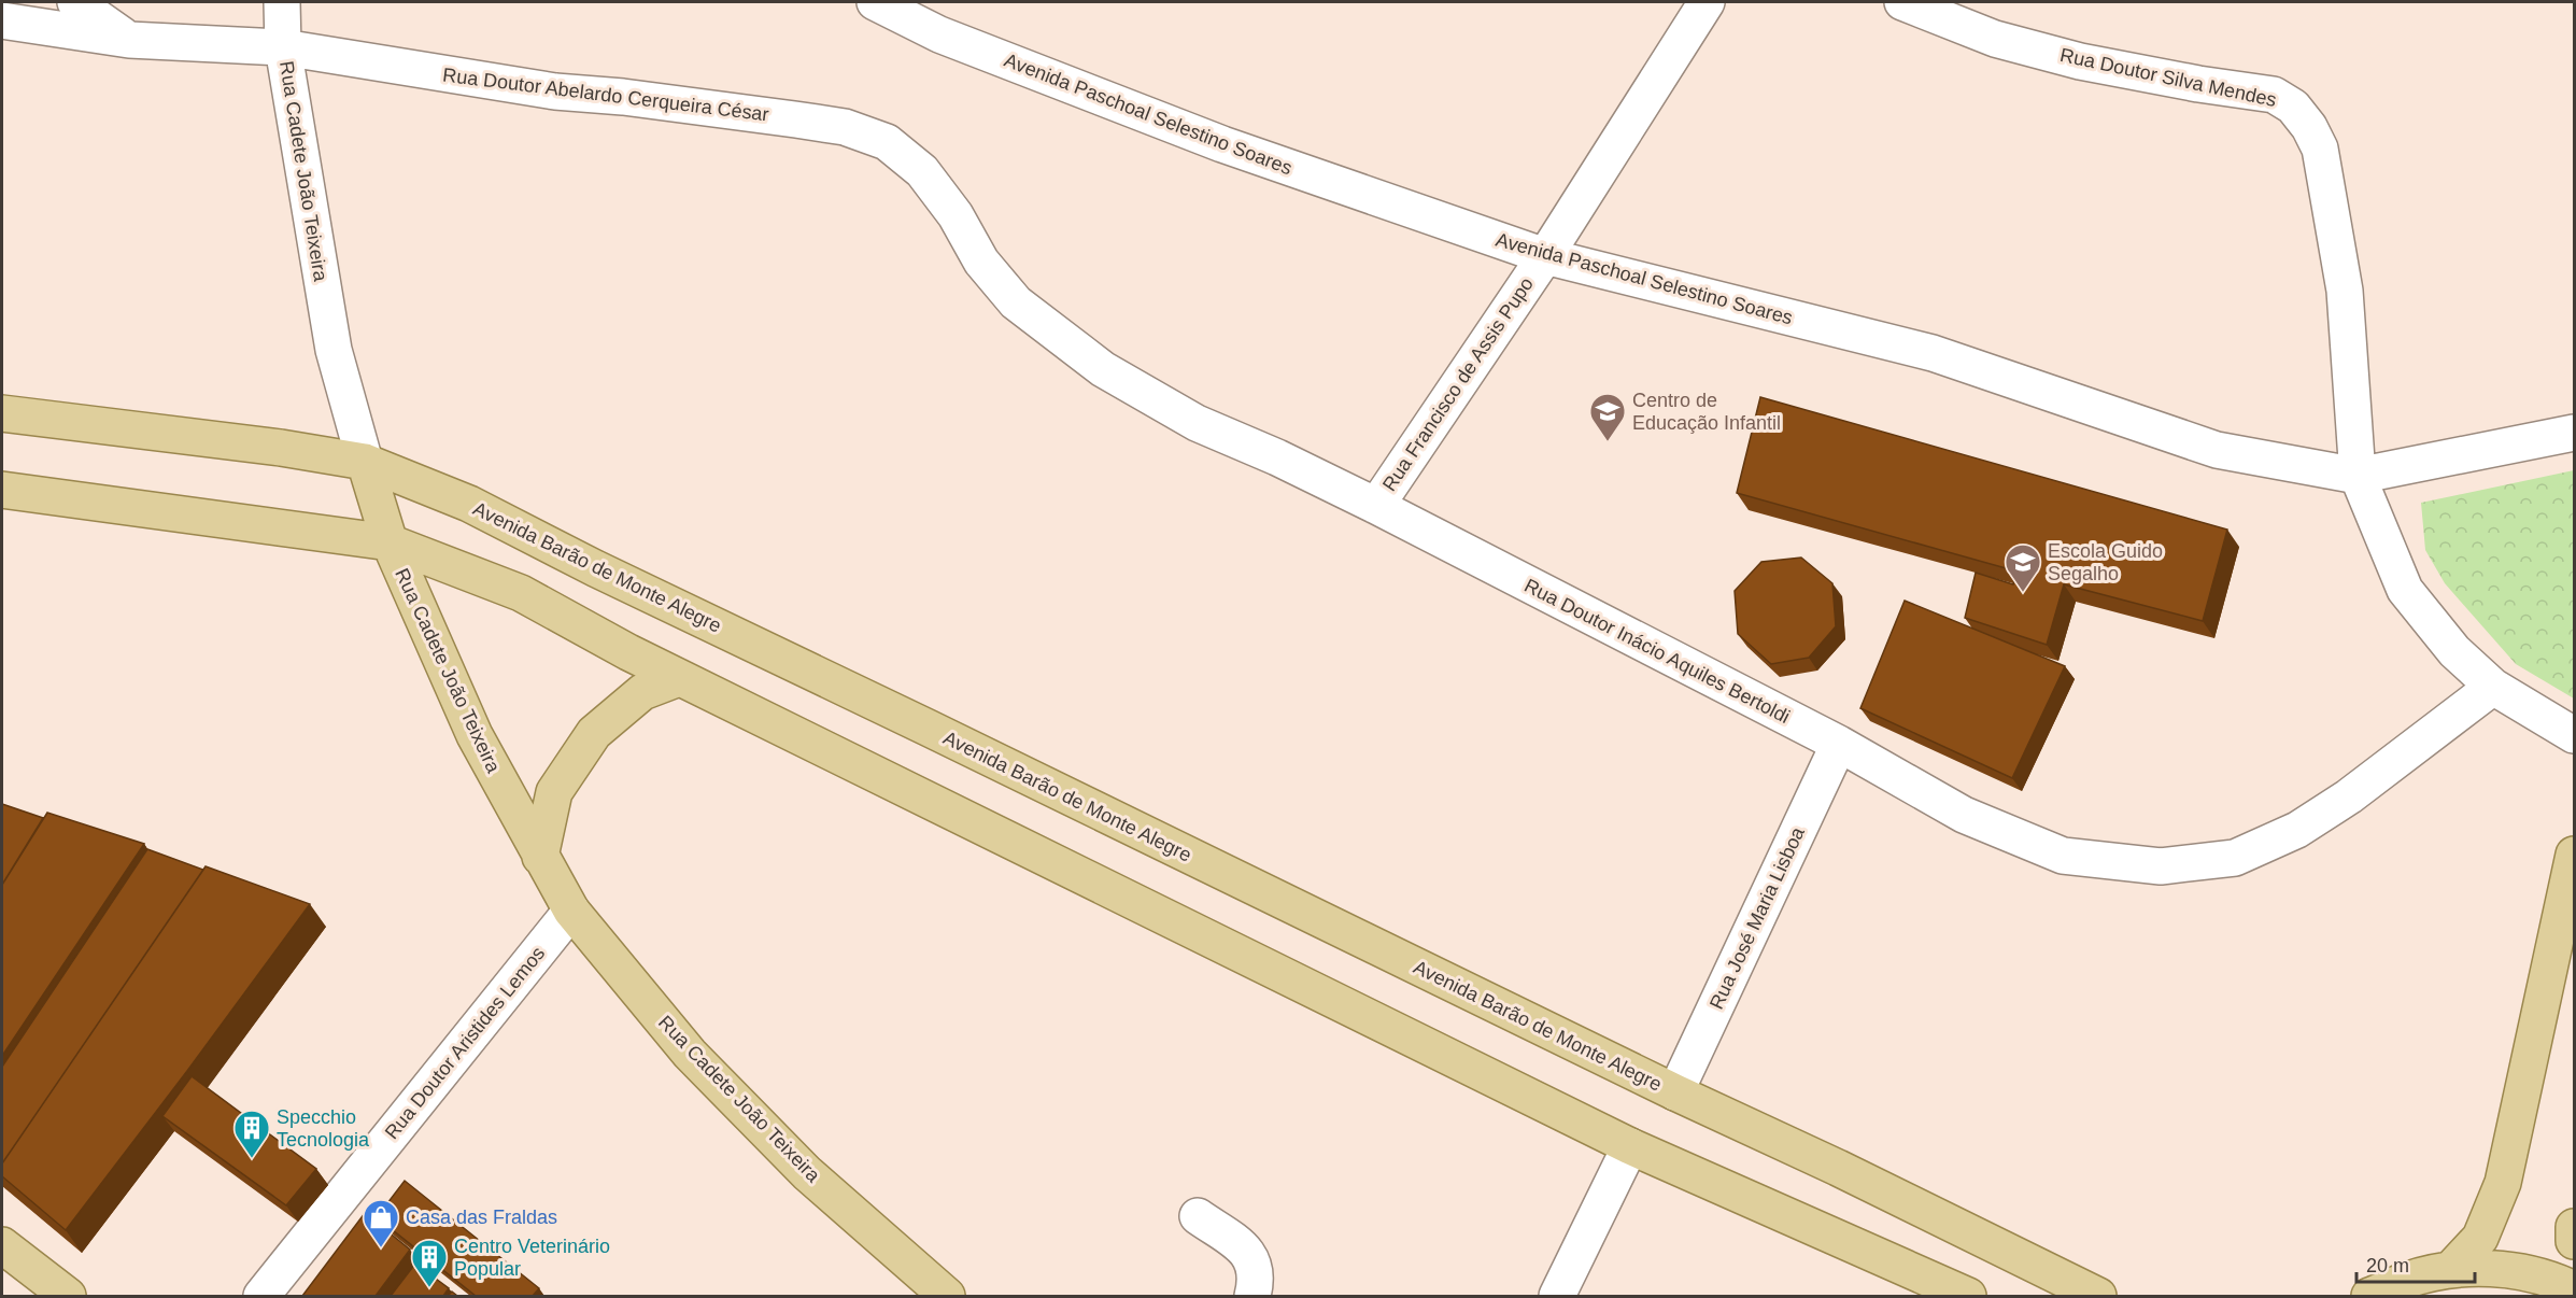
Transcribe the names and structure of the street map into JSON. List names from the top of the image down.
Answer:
{
  "streets": {
    "main road": ["Rua Cadete João Teixeira", "Avenida Barão de Monte Alegre"],
    "street": [
      "Rua Doutor Silva Mendes",
      "Rua Doutor Abelardo Cerqueira César",
      "Avenida Paschoal Selestino Soares",
      "Rua Francisco de Assis Pupo",
      "Rua Doutor Inácio Aquiles Bertoldi",
      "Rua José Maria Lisboa",
      "Rua Doutor Aristides Lemos"
    ]
  },
  "crossings": [
    ["Rua Doutor Silva Mendes", "Avenida Paschoal Selestino Soares"],
    ["Rua Doutor Abelardo Cerqueira César", "Rua Cadete João Teixeira"],
    ["Rua Doutor Abelardo Cerqueira César", "Rua Doutor Inácio Aquiles Bertoldi"],
    ["Avenida Paschoal Selestino Soares", "Rua Francisco de Assis Pupo"],
    ["Rua Cadete João Teixeira", "Avenida Barão de Monte Alegre"],
    ["Rua Cadete João Teixeira", "Rua Doutor Aristides Lemos"],
    ["Rua Francisco de Assis Pupo", "Rua Doutor Inácio Aquiles Bertoldi"],
    ["Avenida Barão de Monte Alegre", "Rua José Maria Lisboa"],
    ["Rua Doutor Inácio Aquiles Bertoldi", "Rua José Maria Lisboa"]
  ],
  "places": {
    "school or university": ["Centro de Educação Infantil", "Escola Guido Segalho"],
    "building": ["Specchio Tecnologia", "Centro Veterinário Popular"],
    "shop": ["Casa das Fraldas"]
  },
  "scale_bar": "20 m"
}
